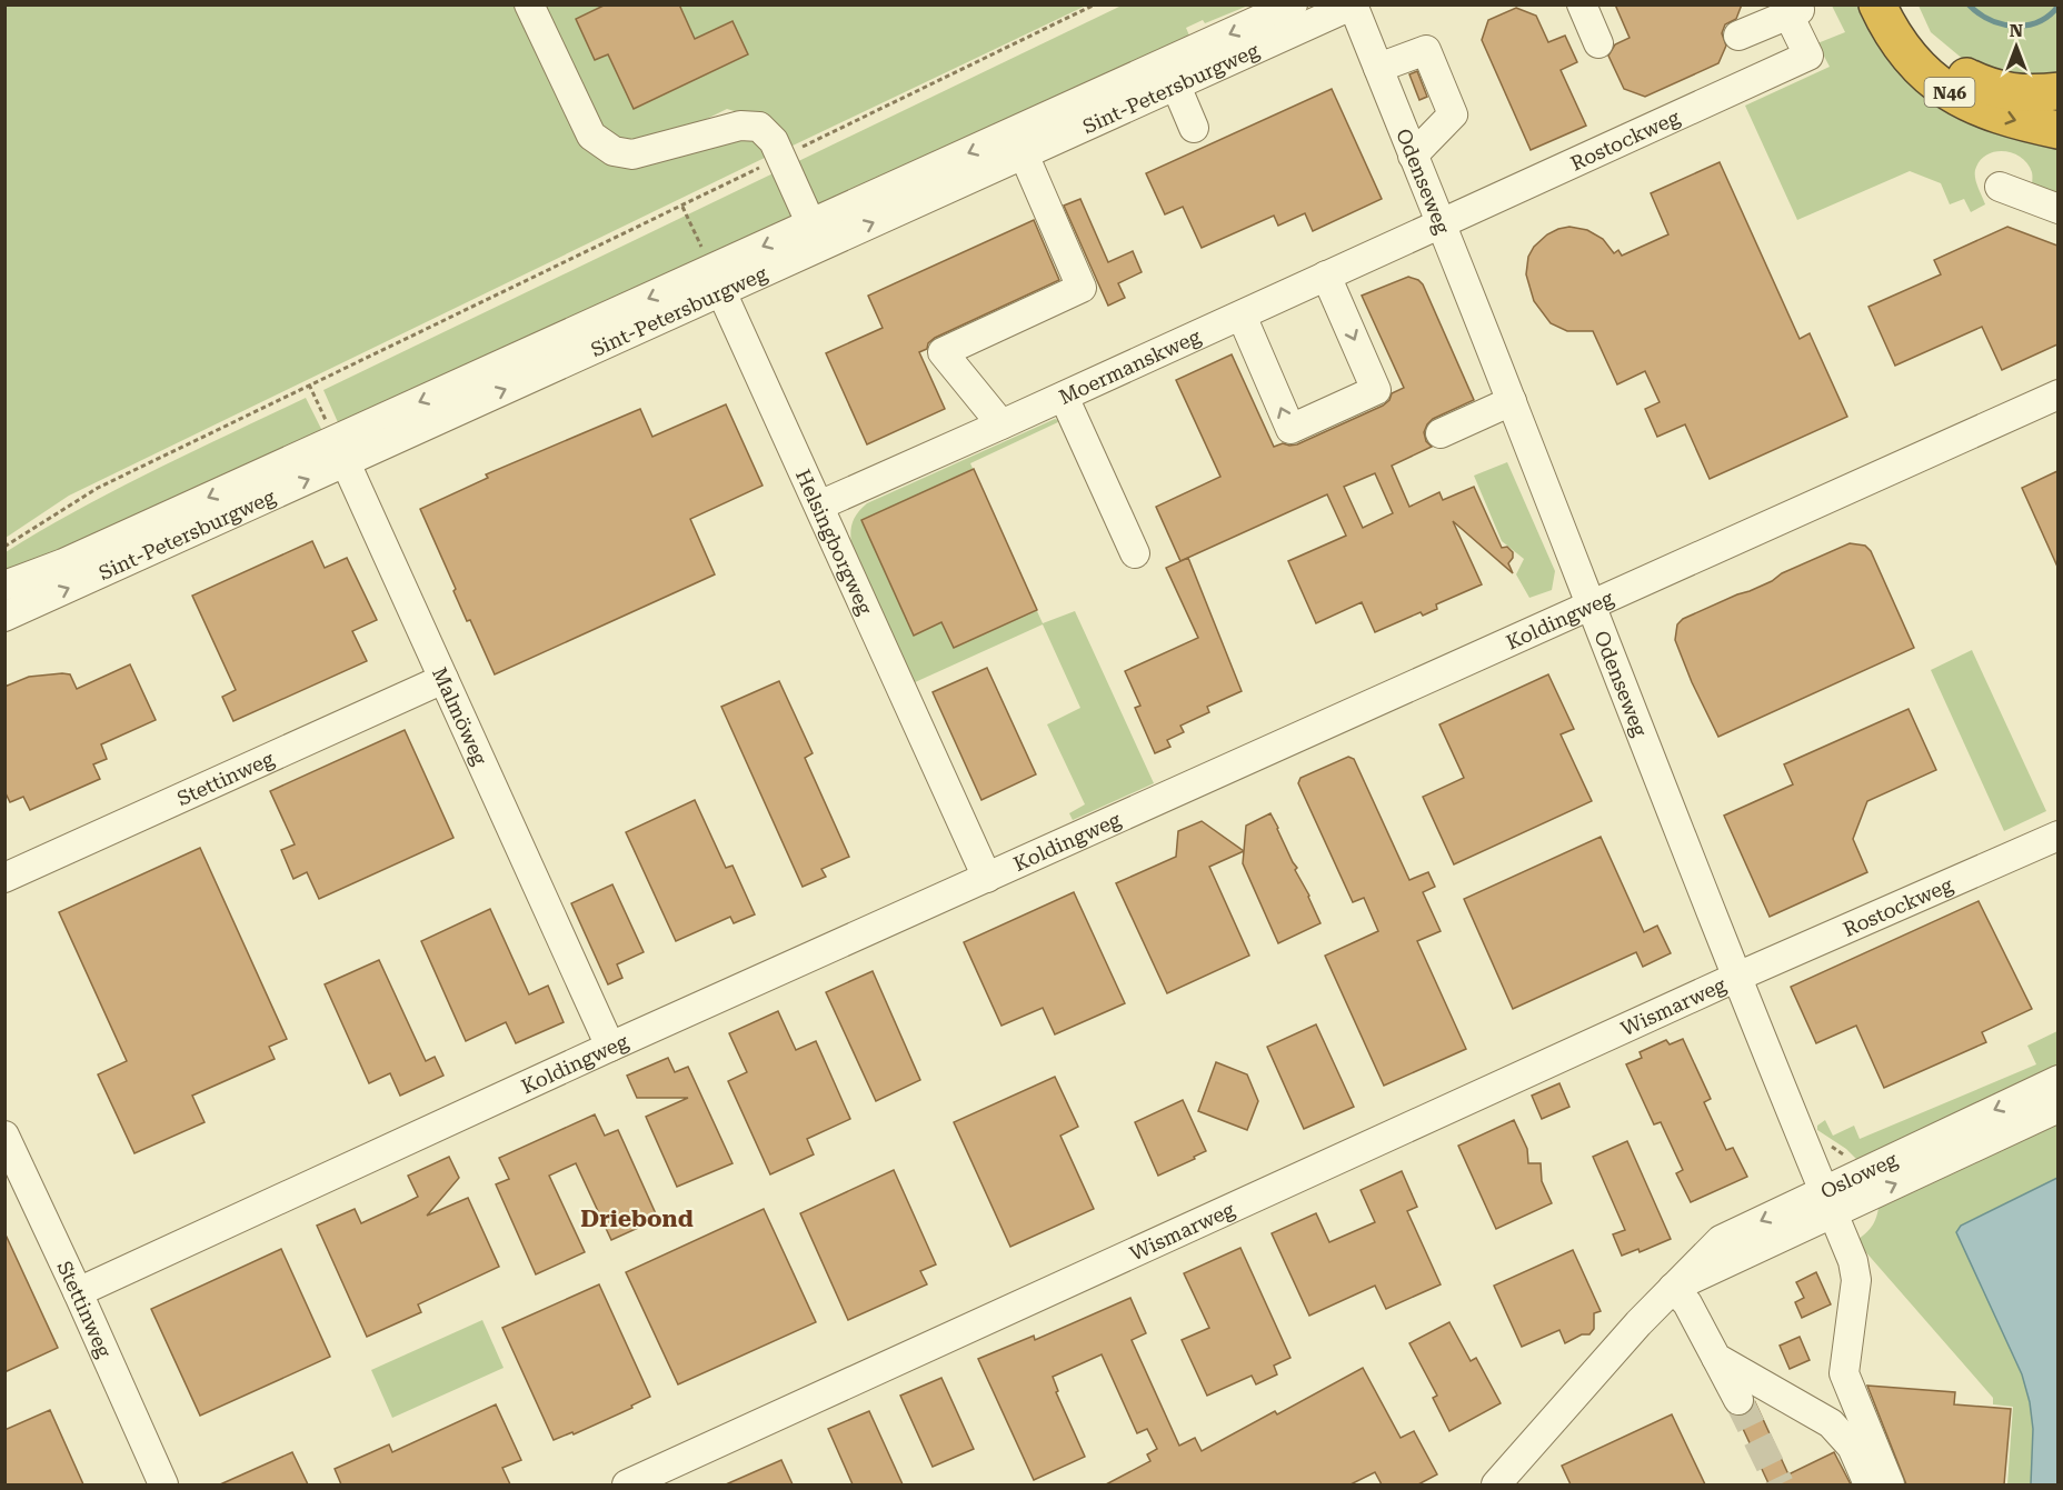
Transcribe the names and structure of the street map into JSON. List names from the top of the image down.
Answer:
{
  "streets": {
    "highway": ["N46"],
    "street": [
      "Sint-Petersburgweg",
      "Rostockweg",
      "Odenseweg",
      "Moermanskweg",
      "Helsingborgweg",
      "Koldingweg",
      "Malmöweg",
      "Stettinweg",
      "Wismarweg",
      "Osloweg"
    ]
  },
  "crossings": [
    ["Sint-Petersburgweg", "Odenseweg"],
    ["Sint-Petersburgweg", "Helsingborgweg"],
    ["Sint-Petersburgweg", "Malmöweg"],
    ["Rostockweg", "Odenseweg"],
    ["Rostockweg", "Moermanskweg"],
    ["Rostockweg", "Wismarweg"],
    ["Odenseweg", "Moermanskweg"],
    ["Odenseweg", "Koldingweg"],
    ["Odenseweg", "Wismarweg"],
    ["Odenseweg", "Osloweg"],
    ["Moermanskweg", "Helsingborgweg"],
    ["Helsingborgweg", "Koldingweg"],
    ["Koldingweg", "Malmöweg"],
    ["Koldingweg", "Stettinweg"],
    ["Malmöweg", "Stettinweg"]
  ],
  "districts": ["Driebond"],
  "north": "top"
}
